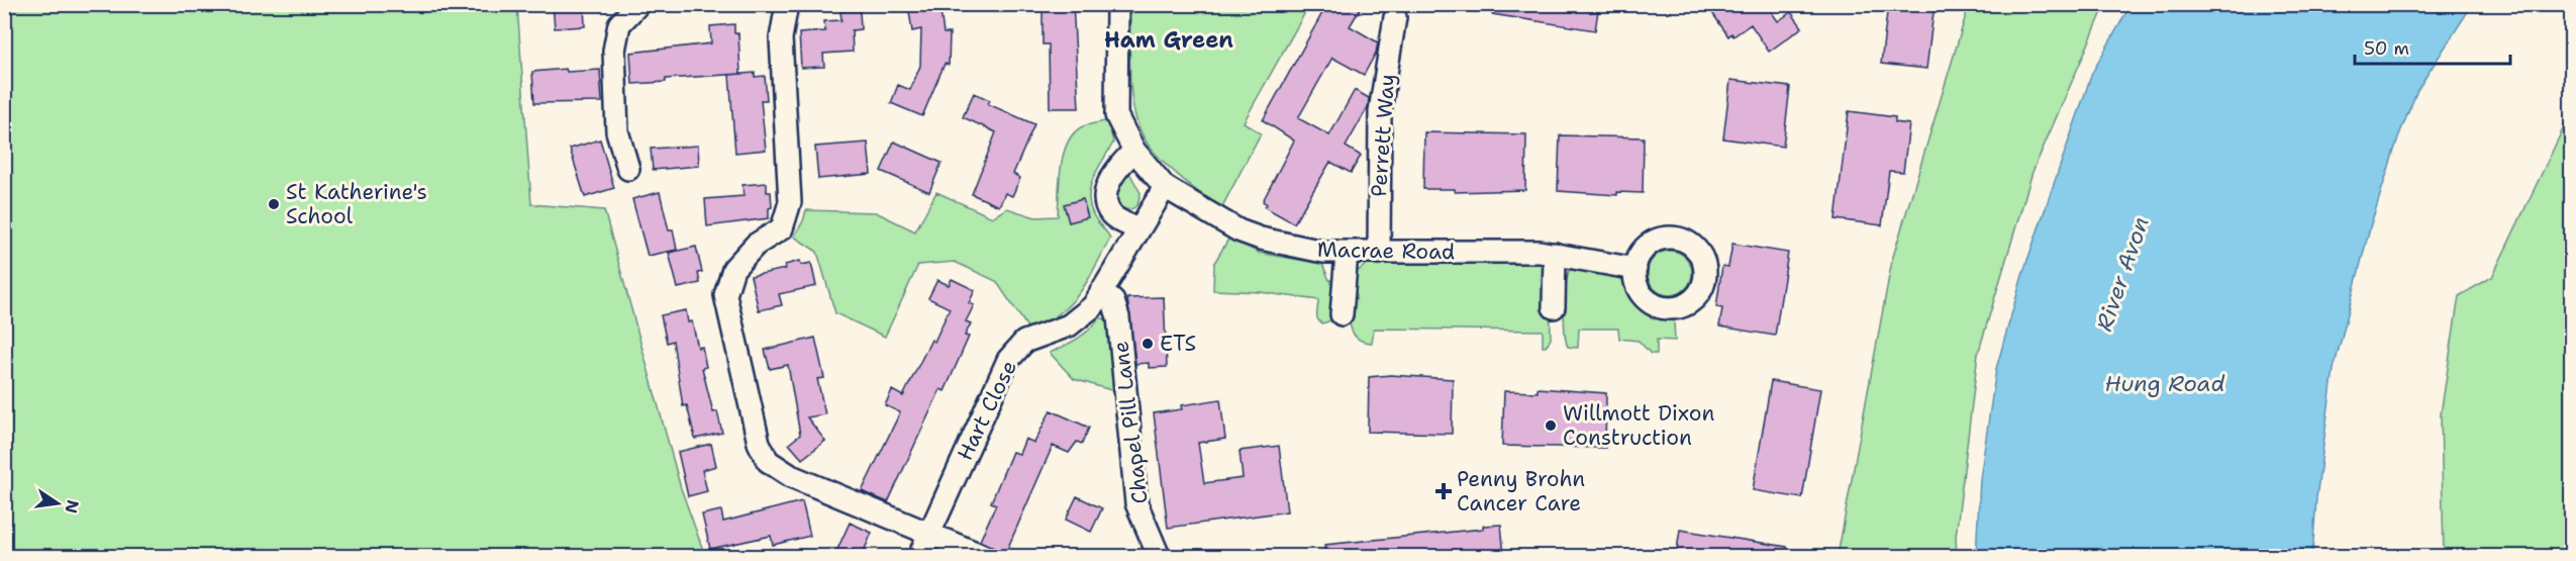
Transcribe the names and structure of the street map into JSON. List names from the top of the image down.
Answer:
{
  "streets": {
    "street": [
      "Perrett Way",
      "Macrae Road",
      "Hart Close",
      "Chapel Pill Lane"
    ]
  },
  "crossings": [
    ["Perrett Way", "Macrae Road"],
    ["Macrae Road", "Hart Close"],
    ["Hart Close", "Chapel Pill Lane"]
  ],
  "districts": ["Ham Green"],
  "water": ["River Avon", "Hung Road"],
  "places": {
    "other": ["St Katherine's School", "ETS", "Willmott Dixon Construction"],
    "health": ["Penny Brohn Cancer Care"]
  },
  "scale_bar": "50 m",
  "north": "right"
}
